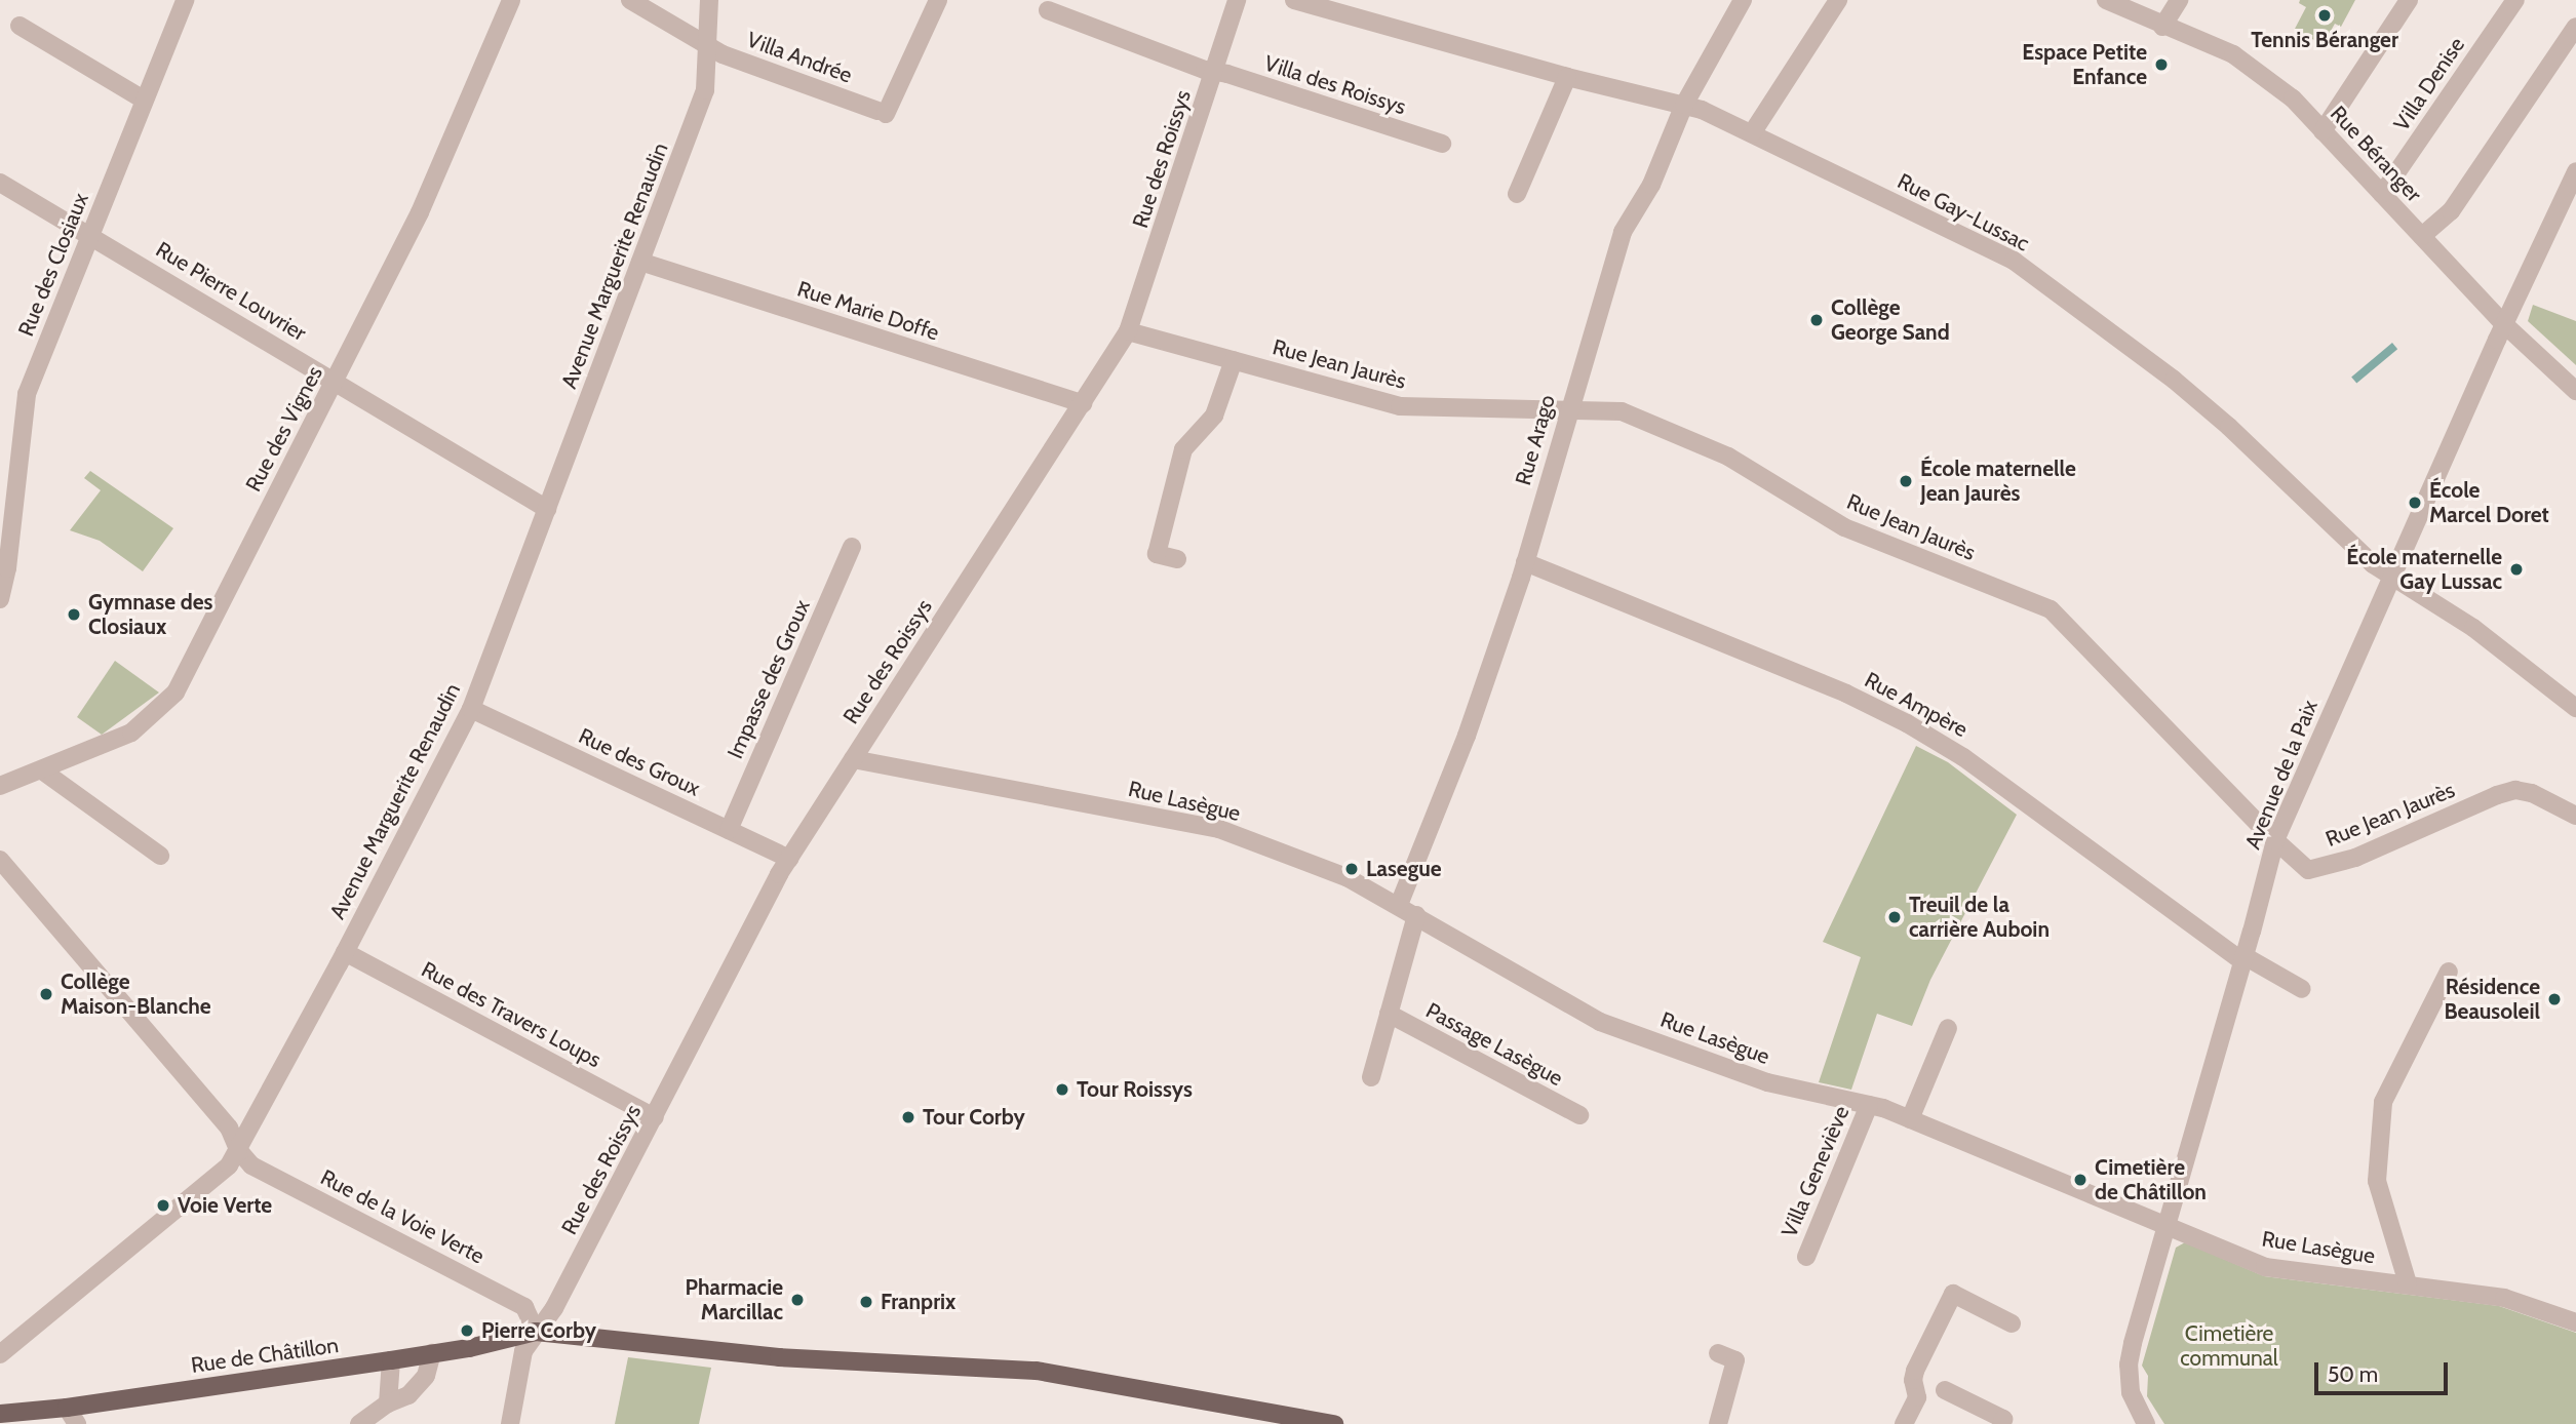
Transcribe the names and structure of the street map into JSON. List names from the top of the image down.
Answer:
{
  "streets": {
    "main road": ["Rue de Châtillon"],
    "street": [
      "Villa Andrée",
      "Villa Denise",
      "Villa des Roissys",
      "Rue Béranger",
      "Rue des Roissys",
      "Rue Gay-Lussac",
      "Rue des Closiaux",
      "Avenue Marguerite Renaudin",
      "Rue Pierre Louvrier",
      "Rue Marie Doffe",
      "Rue Jean Jaurès",
      "Rue des Vignes",
      "Rue Arago",
      "Impasse des Groux",
      "Rue Ampère",
      "Rue des Groux",
      "Avenue de la Paix",
      "Rue Lasègue",
      "Rue des Travers Loups",
      "Passage Lasègue",
      "Villa Geneviève",
      "Rue de la Voie Verte"
    ]
  },
  "crossings": [
    ["Villa Andrée", "Avenue Marguerite Renaudin"],
    ["Villa Denise", "Rue Béranger"],
    ["Villa des Roissys", "Rue des Roissys"],
    ["Rue Béranger", "Avenue de la Paix"],
    ["Rue des Roissys", "Rue Marie Doffe"],
    ["Rue des Roissys", "Rue Jean Jaurès"],
    ["Rue des Roissys", "Rue des Groux"],
    ["Rue des Roissys", "Rue Lasègue"],
    ["Rue des Roissys", "Rue des Travers Loups"],
    ["Rue des Roissys", "Rue de la Voie Verte"],
    ["Rue des Roissys", "Rue de Châtillon"],
    ["Rue Gay-Lussac", "Rue Arago"],
    ["Rue Gay-Lussac", "Avenue de la Paix"],
    ["Rue des Closiaux", "Rue Pierre Louvrier"],
    ["Avenue Marguerite Renaudin", "Rue Pierre Louvrier"],
    ["Avenue Marguerite Renaudin", "Rue Marie Doffe"],
    ["Avenue Marguerite Renaudin", "Rue des Groux"],
    ["Avenue Marguerite Renaudin", "Rue des Travers Loups"],
    ["Avenue Marguerite Renaudin", "Rue de la Voie Verte"],
    ["Rue Pierre Louvrier", "Rue des Vignes"],
    ["Rue Jean Jaurès", "Rue Arago"],
    ["Rue Jean Jaurès", "Avenue de la Paix"],
    ["Rue Arago", "Rue Ampère"],
    ["Rue Arago", "Rue Lasègue"],
    ["Impasse des Groux", "Rue des Groux"],
    ["Rue Ampère", "Avenue de la Paix"],
    ["Avenue de la Paix", "Rue Lasègue"],
    ["Rue Lasègue", "Villa Geneviève"],
    ["Rue de la Voie Verte", "Rue de Châtillon"]
  ],
  "parks": ["Cimetière communal"],
  "places": [
    "Tennis Béranger",
    "Espace Petite Enfance",
    "Collège George Sand",
    "École maternelle Jean Jaurès",
    "École Marcel Doret",
    "École maternelle Gay Lussac",
    "Gymnase des Closiaux",
    "Lasegue",
    "Treuil de la carrière Auboin",
    "Collège Maison-Blanche",
    "Résidence Beausoleil",
    "Tour Roissys",
    "Tour Corby",
    "Cimetière de Châtillon",
    "Voie Verte",
    "Pharmacie Marcillac",
    "Franprix",
    "Pierre Corby"
  ],
  "scale_bar": "50 m"
}
